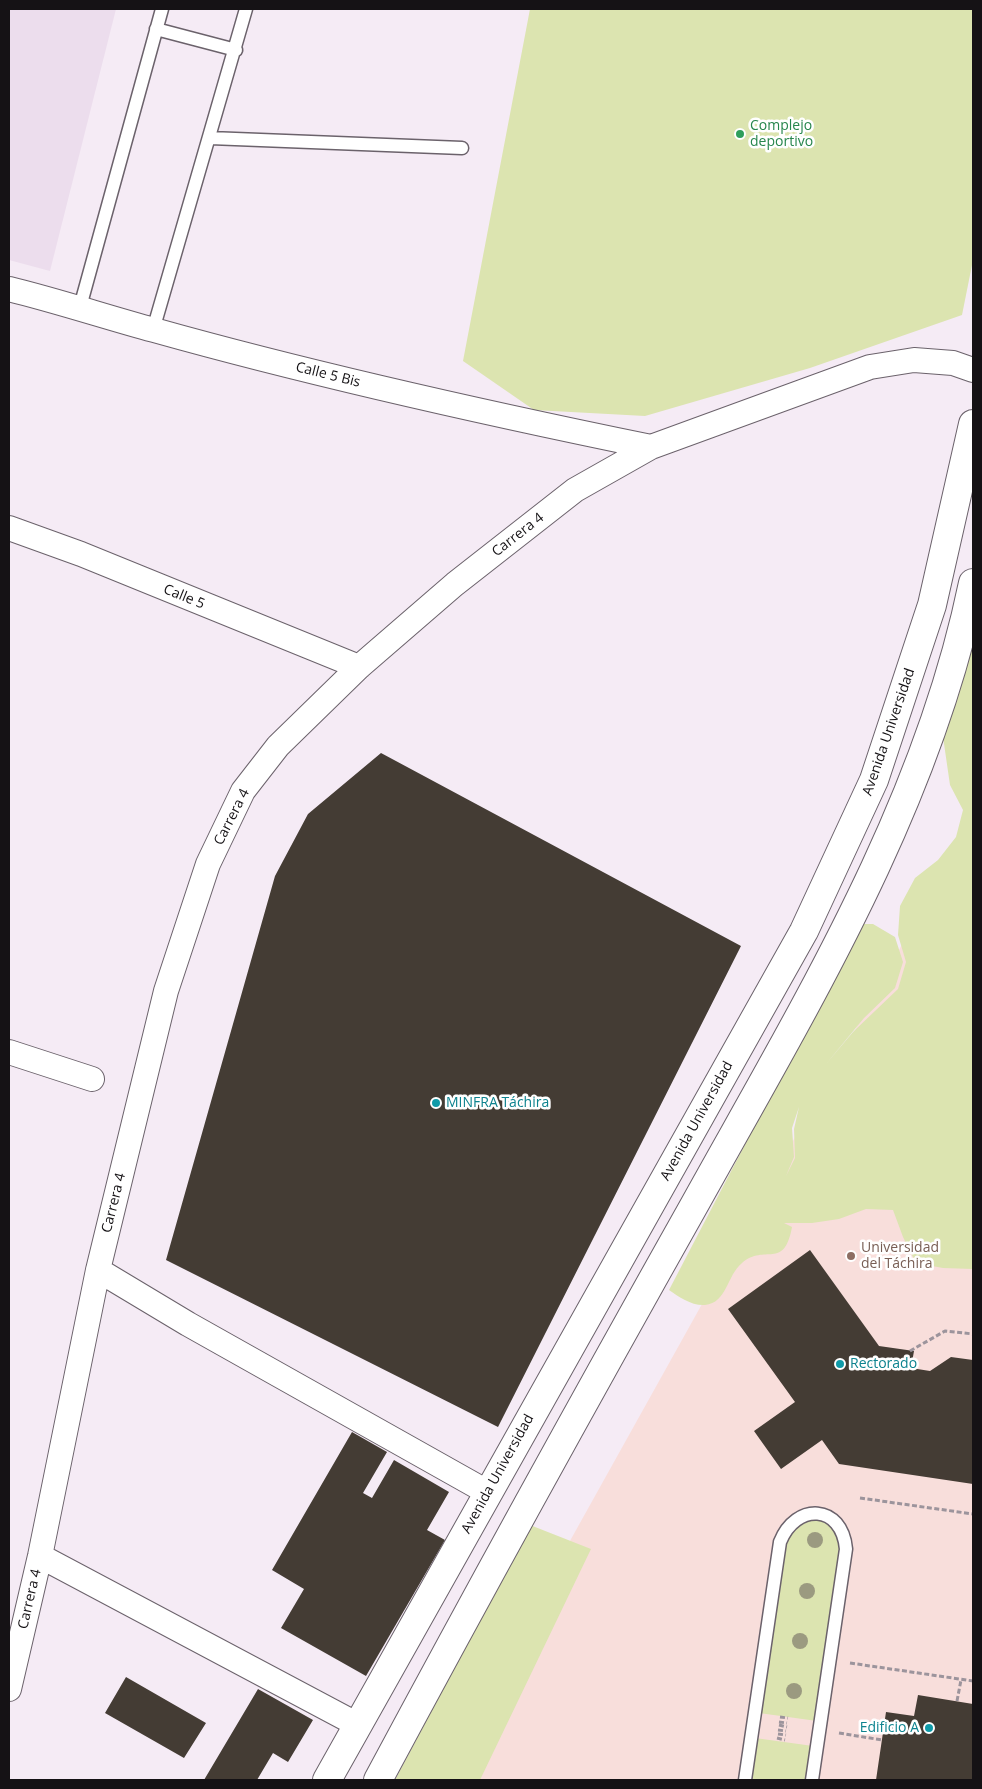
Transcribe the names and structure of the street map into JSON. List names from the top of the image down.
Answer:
{
  "streets": {
    "street": [
      "Calle 5 Bis",
      "Carrera 4",
      "Calle 5",
      "Avenida Universidad"
    ]
  },
  "crossings": [
    ["Calle 5 Bis", "Carrera 4"],
    ["Carrera 4", "Calle 5"]
  ],
  "places": [
    "Complejo deportivo",
    "MINFRA Táchira",
    "Universidad del Táchira",
    "Rectorado",
    "Edificio A"
  ]
}
